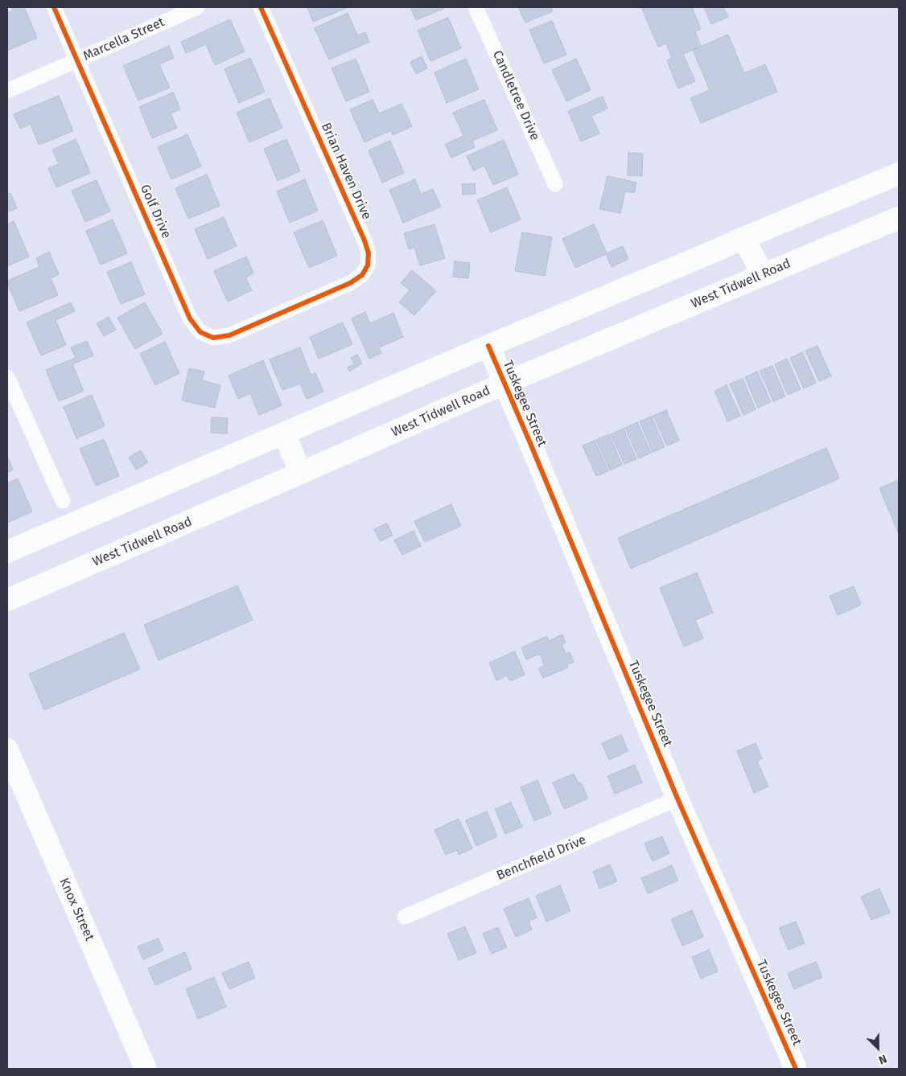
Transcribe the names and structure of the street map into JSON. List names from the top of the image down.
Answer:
{
  "streets": {
    "main road": ["West Tidwell Road", "Tuskegee Street", "Knox Street"],
    "street": [
      "Marcella Street",
      "Candletree Drive",
      "Brian Haven Drive",
      "Golf Drive",
      "Benchfield Drive"
    ]
  },
  "crossings": [
    ["Marcella Street", "Golf Drive"],
    ["Brian Haven Drive", "Golf Drive"],
    ["West Tidwell Road", "Tuskegee Street"],
    ["Tuskegee Street", "Benchfield Drive"]
  ],
  "north": "bottom right"
}
